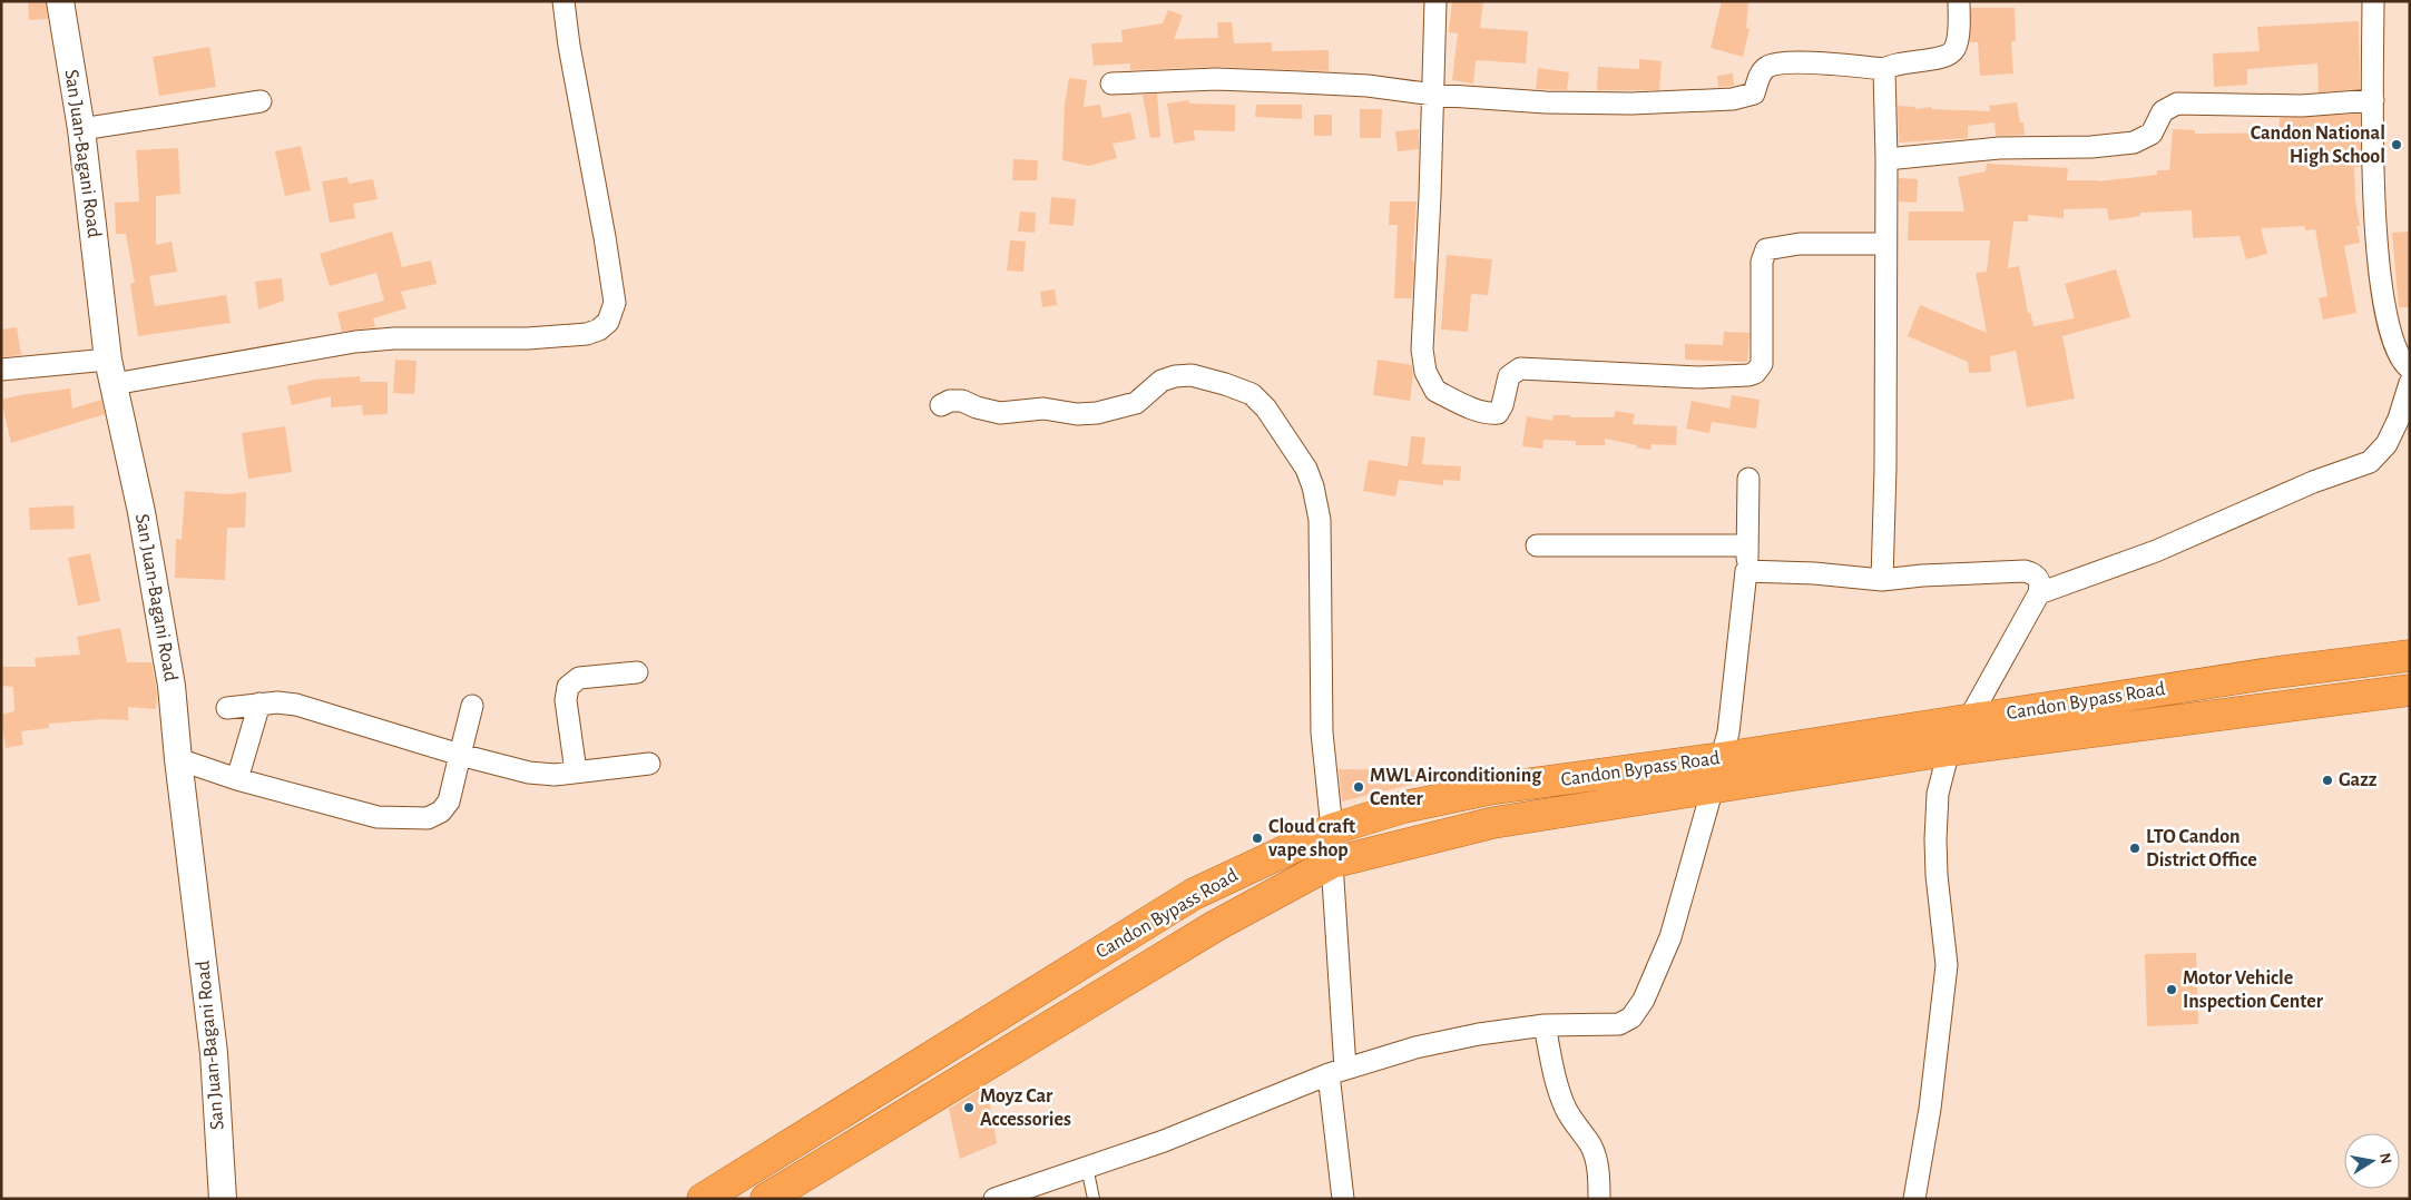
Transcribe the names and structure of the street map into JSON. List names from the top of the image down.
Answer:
{
  "streets": {
    "highway": ["Candon Bypass Road"],
    "street": ["San Juan-Bagani Road"]
  },
  "places": [
    "Candon National High School",
    "Gazz",
    "MWL Airconditioning Center",
    "Cloud craft vape shop",
    "LTO Candon District Office",
    "Motor Vehicle Inspection Center",
    "Moyz Car Accessories"
  ],
  "north": "right"
}
